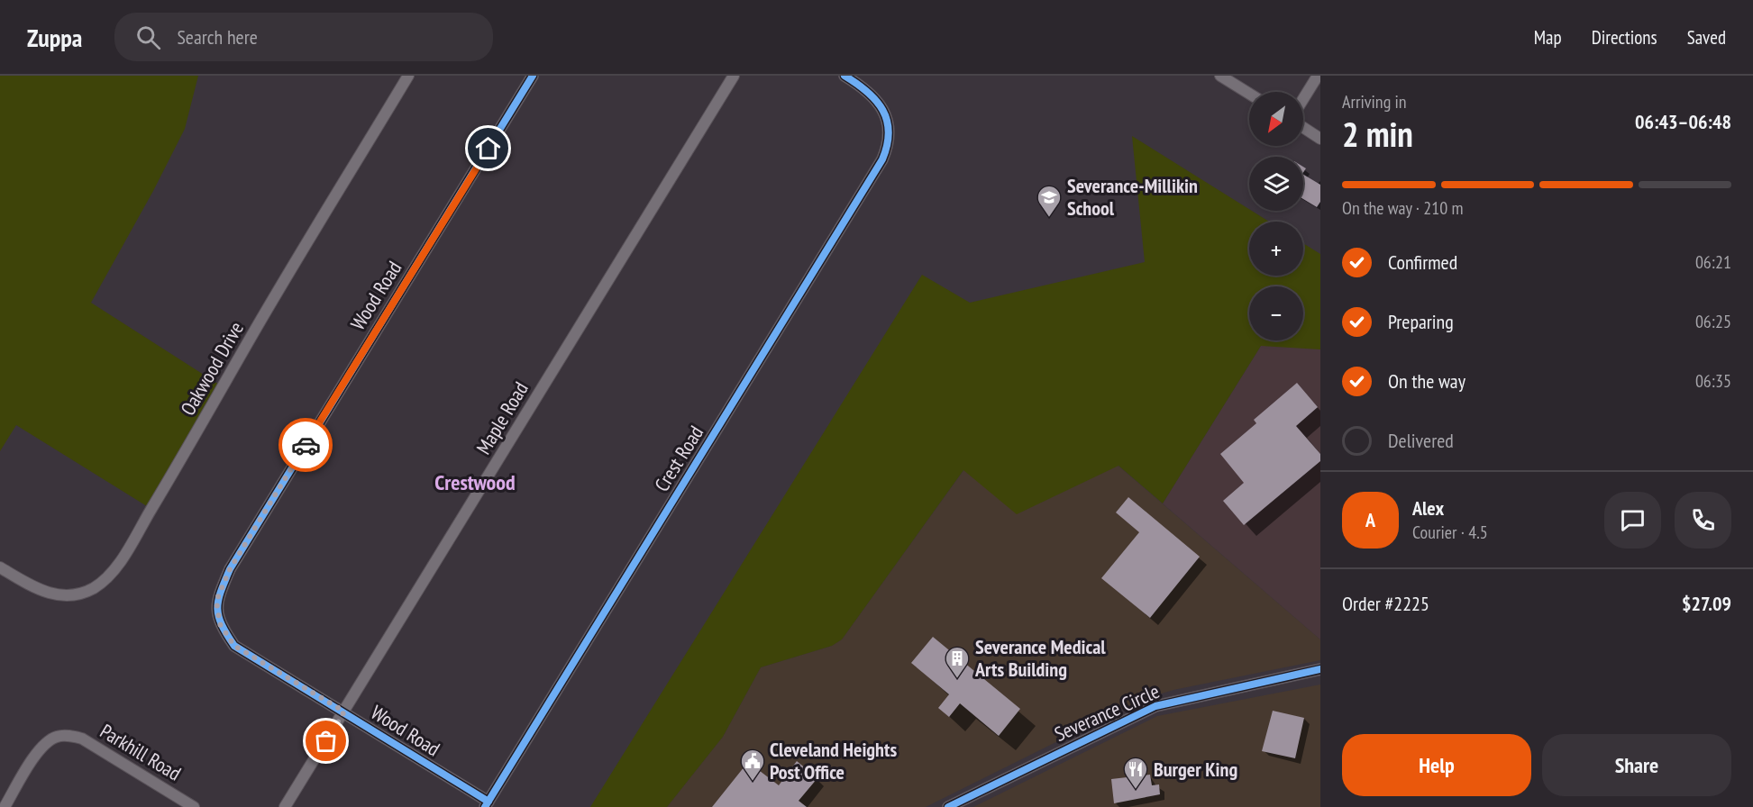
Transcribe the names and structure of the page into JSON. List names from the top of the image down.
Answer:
{
  "streets": {
    "street": [
      "Wood Road",
      "Oakwood Drive",
      "Maple Road",
      "Crest Road",
      "Severance Circle",
      "Parkhill Road"
    ]
  },
  "crossings": [
    ["Wood Road", "Maple Road"],
    ["Wood Road", "Crest Road"]
  ],
  "districts": ["Crestwood"],
  "places": {
    "school or university": ["Severance-Millikin School"],
    "building": ["Severance Medical Arts Building"],
    "public building": ["Cleveland Heights Post Office"],
    "restaurant": ["Burger King"]
  },
  "north": "bottom left",
  "page": {
    "header": "Zuppa",
    "search": "Search here",
    "nav": ["Map", "Directions", "Saved"],
    "heading": ["2 min", "Arriving in", "06:43–06:48"],
    "panel": [
      "Alex",
      "Courier · 4.5",
      "Order #2225",
      "$27.09"
    ],
    "map_buttons": ["+", "−"],
    "bar": "On the way · 210 m",
    "list": [
      ["Confirmed", "06:21"],
      ["Preparing", "06:25"],
      ["On the way", "06:35"],
      "Delivered"
    ],
    "round": "A",
    "buttons": ["Help", "Share"]
  }
}
